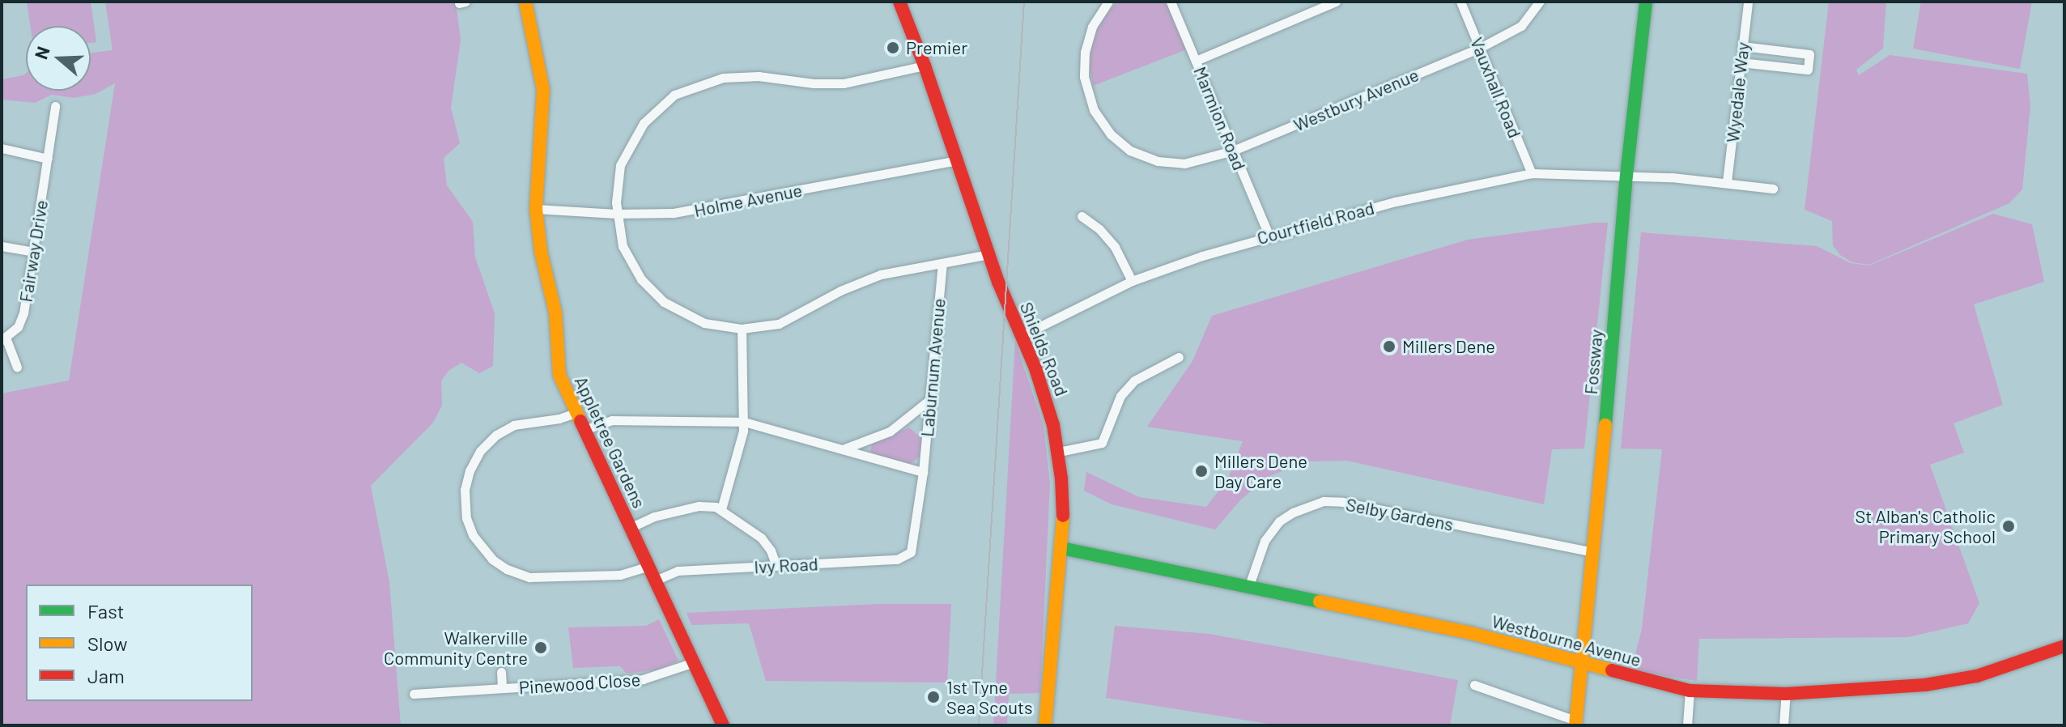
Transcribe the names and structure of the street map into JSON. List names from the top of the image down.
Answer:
{
  "streets": {
    "street": [
      "Vauxhall Road",
      "Wyedale Way",
      "Westbury Avenue",
      "Marmion Road",
      "Holme Avenue",
      "Courtfield Road",
      "Fairway Drive",
      "Shields Road",
      "Fossway",
      "Laburnum Avenue",
      "Appletree Gardens",
      "Selby Gardens",
      "Ivy Road",
      "Westbourne Avenue",
      "Pinewood Close"
    ]
  },
  "crossings": [
    ["Vauxhall Road", "Westbury Avenue"],
    ["Vauxhall Road", "Courtfield Road"],
    ["Westbury Avenue", "Marmion Road"],
    ["Marmion Road", "Courtfield Road"],
    ["Holme Avenue", "Shields Road"],
    ["Holme Avenue", "Appletree Gardens"],
    ["Courtfield Road", "Shields Road"],
    ["Courtfield Road", "Fossway"],
    ["Shields Road", "Westbourne Avenue"],
    ["Fossway", "Selby Gardens"],
    ["Fossway", "Westbourne Avenue"],
    ["Laburnum Avenue", "Ivy Road"],
    ["Appletree Gardens", "Ivy Road"],
    ["Appletree Gardens", "Pinewood Close"],
    ["Selby Gardens", "Westbourne Avenue"]
  ],
  "places": [
    "Premier",
    "Millers Dene",
    "Millers Dene Day Care",
    "St Alban's Catholic Primary School",
    "Walkerville Community Centre",
    "1st Tyne Sea Scouts"
  ],
  "legend": ["Fast", "Slow", "Jam"],
  "north": "left"
}
